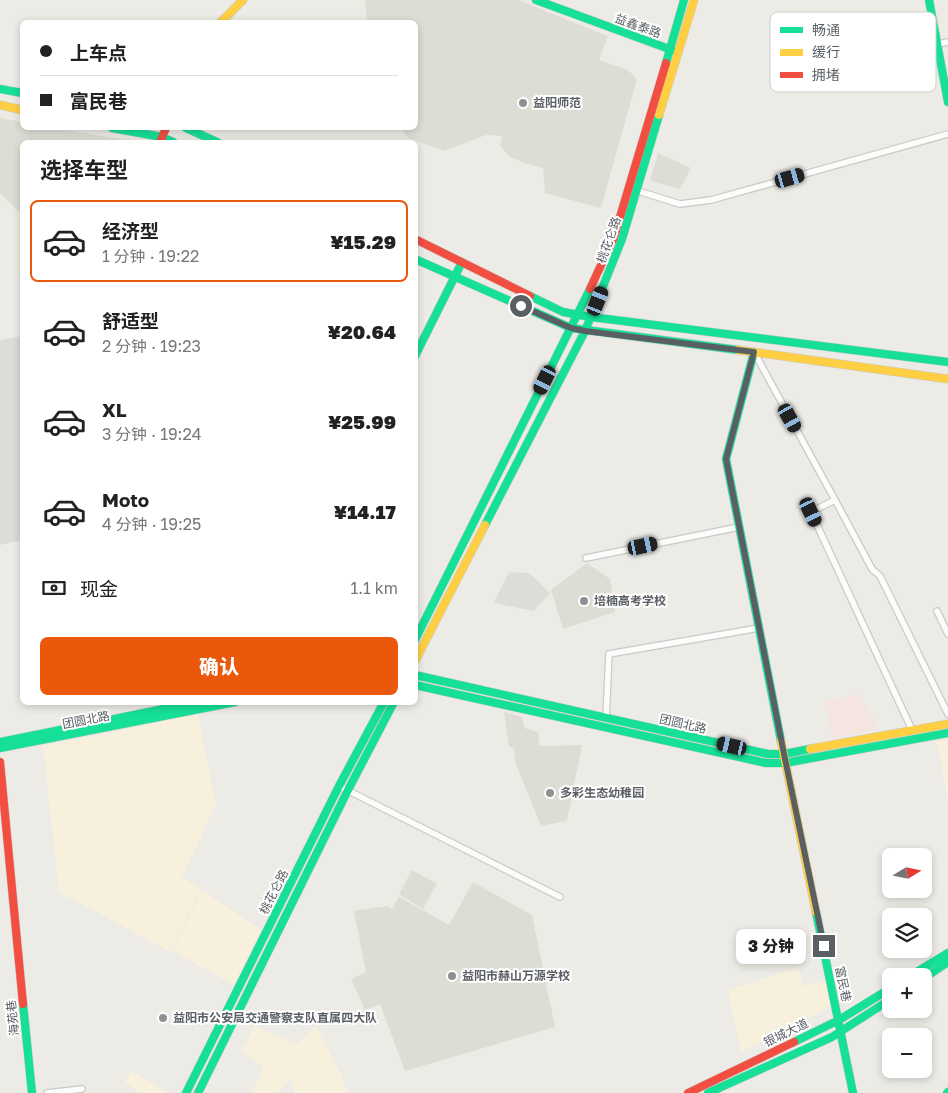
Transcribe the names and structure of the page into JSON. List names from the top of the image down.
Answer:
{
  "streets": {
    "main road": [
      "益鑫泰路",
      "桃花仑路",
      "团圆北路",
      "富民巷",
      "海苑巷",
      "银城大道"
    ]
  },
  "crossings": [
    ["益鑫泰路", "桃花仑路"],
    ["团圆北路", "富民巷"],
    ["富民巷", "银城大道"]
  ],
  "places": [
    "益阳师范",
    "培楠高考学校",
    "多彩生态幼稚园",
    "益阳市赫山万源学校",
    "益阳市公安局交通警察支队直属四大队"
  ],
  "legend": ["畅通", "缓行", "拥堵"],
  "north": "right",
  "page": {
    "banner": ["上车点", "富民巷"],
    "heading": "选择车型",
    "list": [
      {
        "name": "经济型",
        "note": "1 分钟 · 19:22",
        "value": "¥15.29"
      },
      {
        "name": "舒适型",
        "note": "2 分钟 · 19:23",
        "value": "¥20.64"
      },
      {
        "name": "XL",
        "note": "3 分钟 · 19:24",
        "value": "¥25.99"
      },
      {
        "name": "Moto",
        "note": "4 分钟 · 19:25",
        "value": "¥14.17"
      }
    ],
    "pay": ["现金", "1.1 km"],
    "buttons": "确认",
    "map_buttons": ["+", "−"],
    "bubble": "3 分钟"
  }
}
